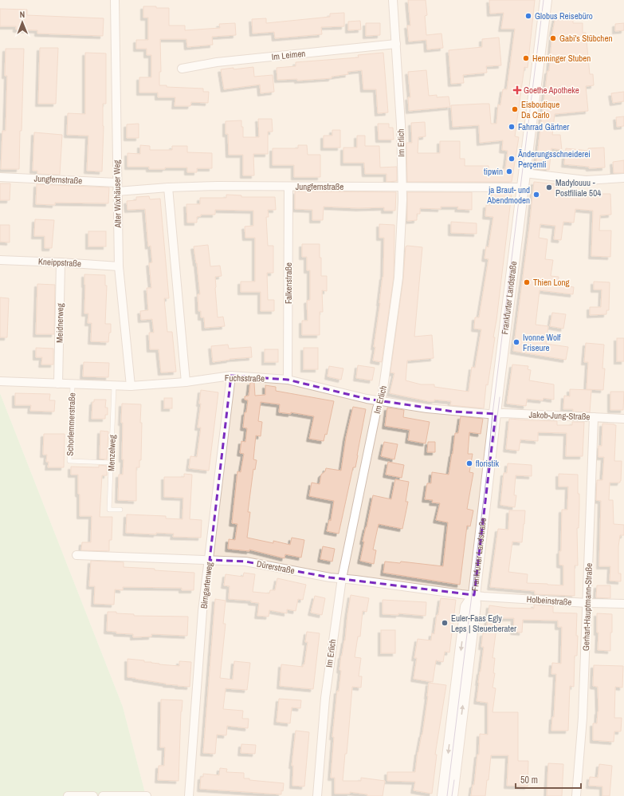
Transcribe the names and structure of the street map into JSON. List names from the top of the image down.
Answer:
{
  "streets": {
    "street": [
      "Im Leimen",
      "Im Erlich",
      "Jungfernstraße",
      "Alter Wixhäuser Weg",
      "Kneippstraße",
      "Falkenstraße",
      "Frankfurter Landstraße",
      "Meidnerweg",
      "Fuchsstraße",
      "Jakob-Jung-Straße",
      "Schorlemmerstraße",
      "Dürerstraße",
      "Birngartenweg",
      "Holbeinstraße",
      "Gerhart-Hauptmann-Straße"
    ],
    "lane": ["Menzelweg"]
  },
  "crossings": [
    ["Im Leimen", "Im Erlich"],
    ["Im Erlich", "Jungfernstraße"],
    ["Im Erlich", "Fuchsstraße"],
    ["Im Erlich", "Dürerstraße"],
    ["Jungfernstraße", "Alter Wixhäuser Weg"],
    ["Jungfernstraße", "Falkenstraße"],
    ["Jungfernstraße", "Frankfurter Landstraße"],
    ["Alter Wixhäuser Weg", "Kneippstraße"],
    ["Alter Wixhäuser Weg", "Schorlemmerstraße"],
    ["Kneippstraße", "Meidnerweg"],
    ["Falkenstraße", "Fuchsstraße"],
    ["Frankfurter Landstraße", "Fuchsstraße"],
    ["Frankfurter Landstraße", "Jakob-Jung-Straße"],
    ["Frankfurter Landstraße", "Dürerstraße"],
    ["Frankfurter Landstraße", "Holbeinstraße"],
    ["Meidnerweg", "Schorlemmerstraße"],
    ["Fuchsstraße", "Jakob-Jung-Straße"],
    ["Fuchsstraße", "Schorlemmerstraße"],
    ["Fuchsstraße", "Birngartenweg"],
    ["Jakob-Jung-Straße", "Gerhart-Hauptmann-Straße"],
    ["Schorlemmerstraße", "Menzelweg"],
    ["Dürerstraße", "Birngartenweg"],
    ["Dürerstraße", "Holbeinstraße"],
    ["Holbeinstraße", "Gerhart-Hauptmann-Straße"]
  ],
  "places": {
    "other": [
      "Globus Reisebüro",
      "Gabi's Stübchen",
      "Henninger Stuben",
      "Eisboutique Da Carlo",
      "Fahrrad Gärtner",
      "Änderungsschneiderei Perçemli",
      "tipwin",
      "Madylouuu - Postfiliale 504",
      "ja Braut- und Abendmoden",
      "Thien Long",
      "Ivonne Wolf Friseure",
      "floristik",
      "Euler-Faas Egly Leps | Steuerberater"
    ],
    "health": ["Goethe Apotheke"]
  },
  "scale_bar": "50 m",
  "north": "top"
}
